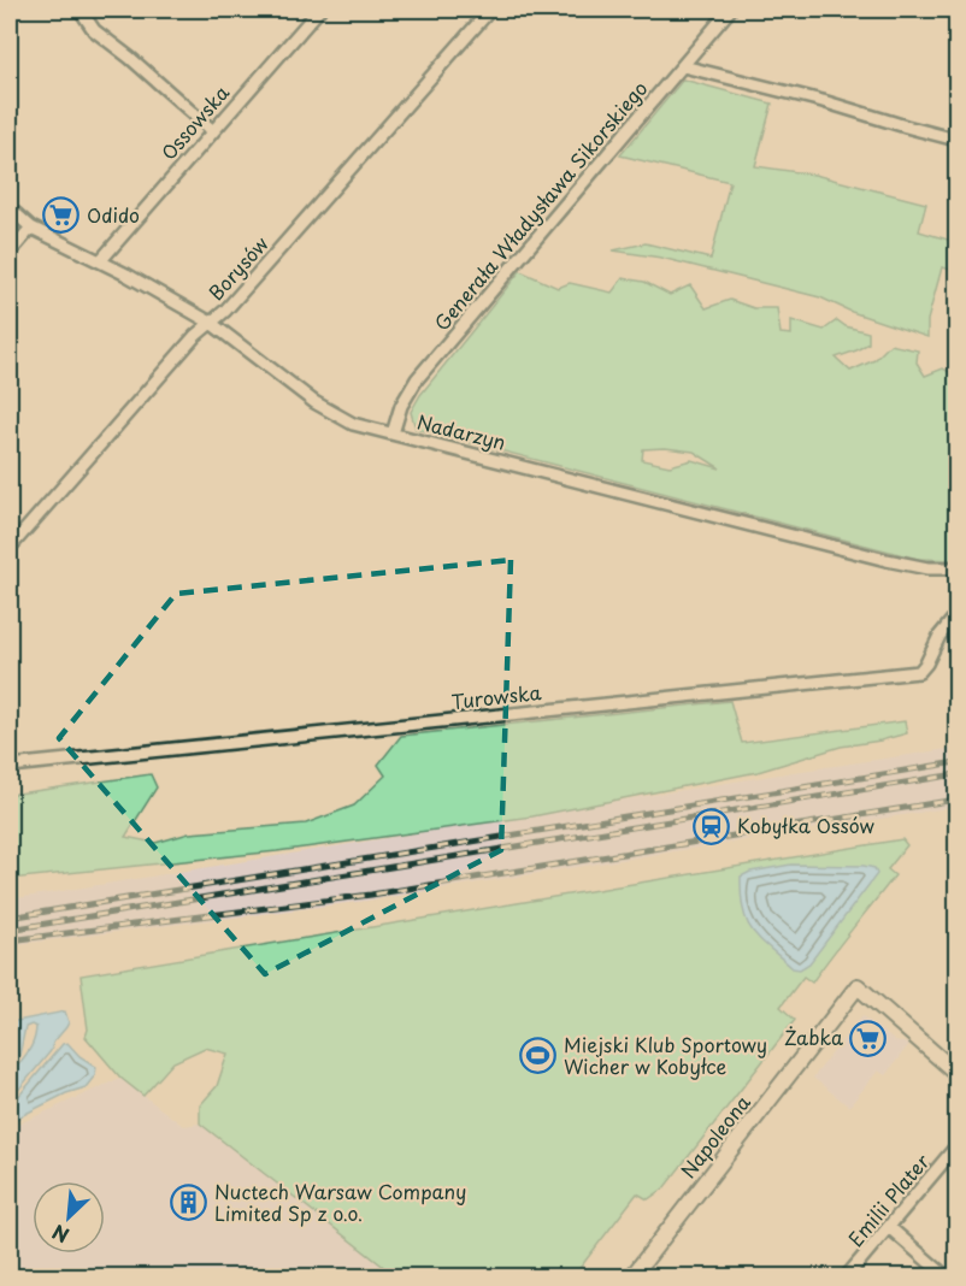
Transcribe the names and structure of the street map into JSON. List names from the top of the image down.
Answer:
{
  "streets": {
    "street": [
      "Ossowska",
      "Generała Władysława Sikorskiego",
      "Borysów",
      "Nadarzyn",
      "Turowska",
      "Napoleona",
      "Emilii Plater"
    ]
  },
  "crossings": [
    ["Ossowska", "Nadarzyn"],
    ["Generała Władysława Sikorskiego", "Nadarzyn"],
    ["Borysów", "Nadarzyn"]
  ],
  "places": {
    "supermarket": ["Odido", "Żabka"],
    "station": ["Kobyłka Ossów"],
    "sports": ["Miejski Klub Sportowy Wicher w Kobyłce"],
    "building": ["Nuctech Warsaw Company Limited Sp z o.o."]
  },
  "north": "bottom left"
}
